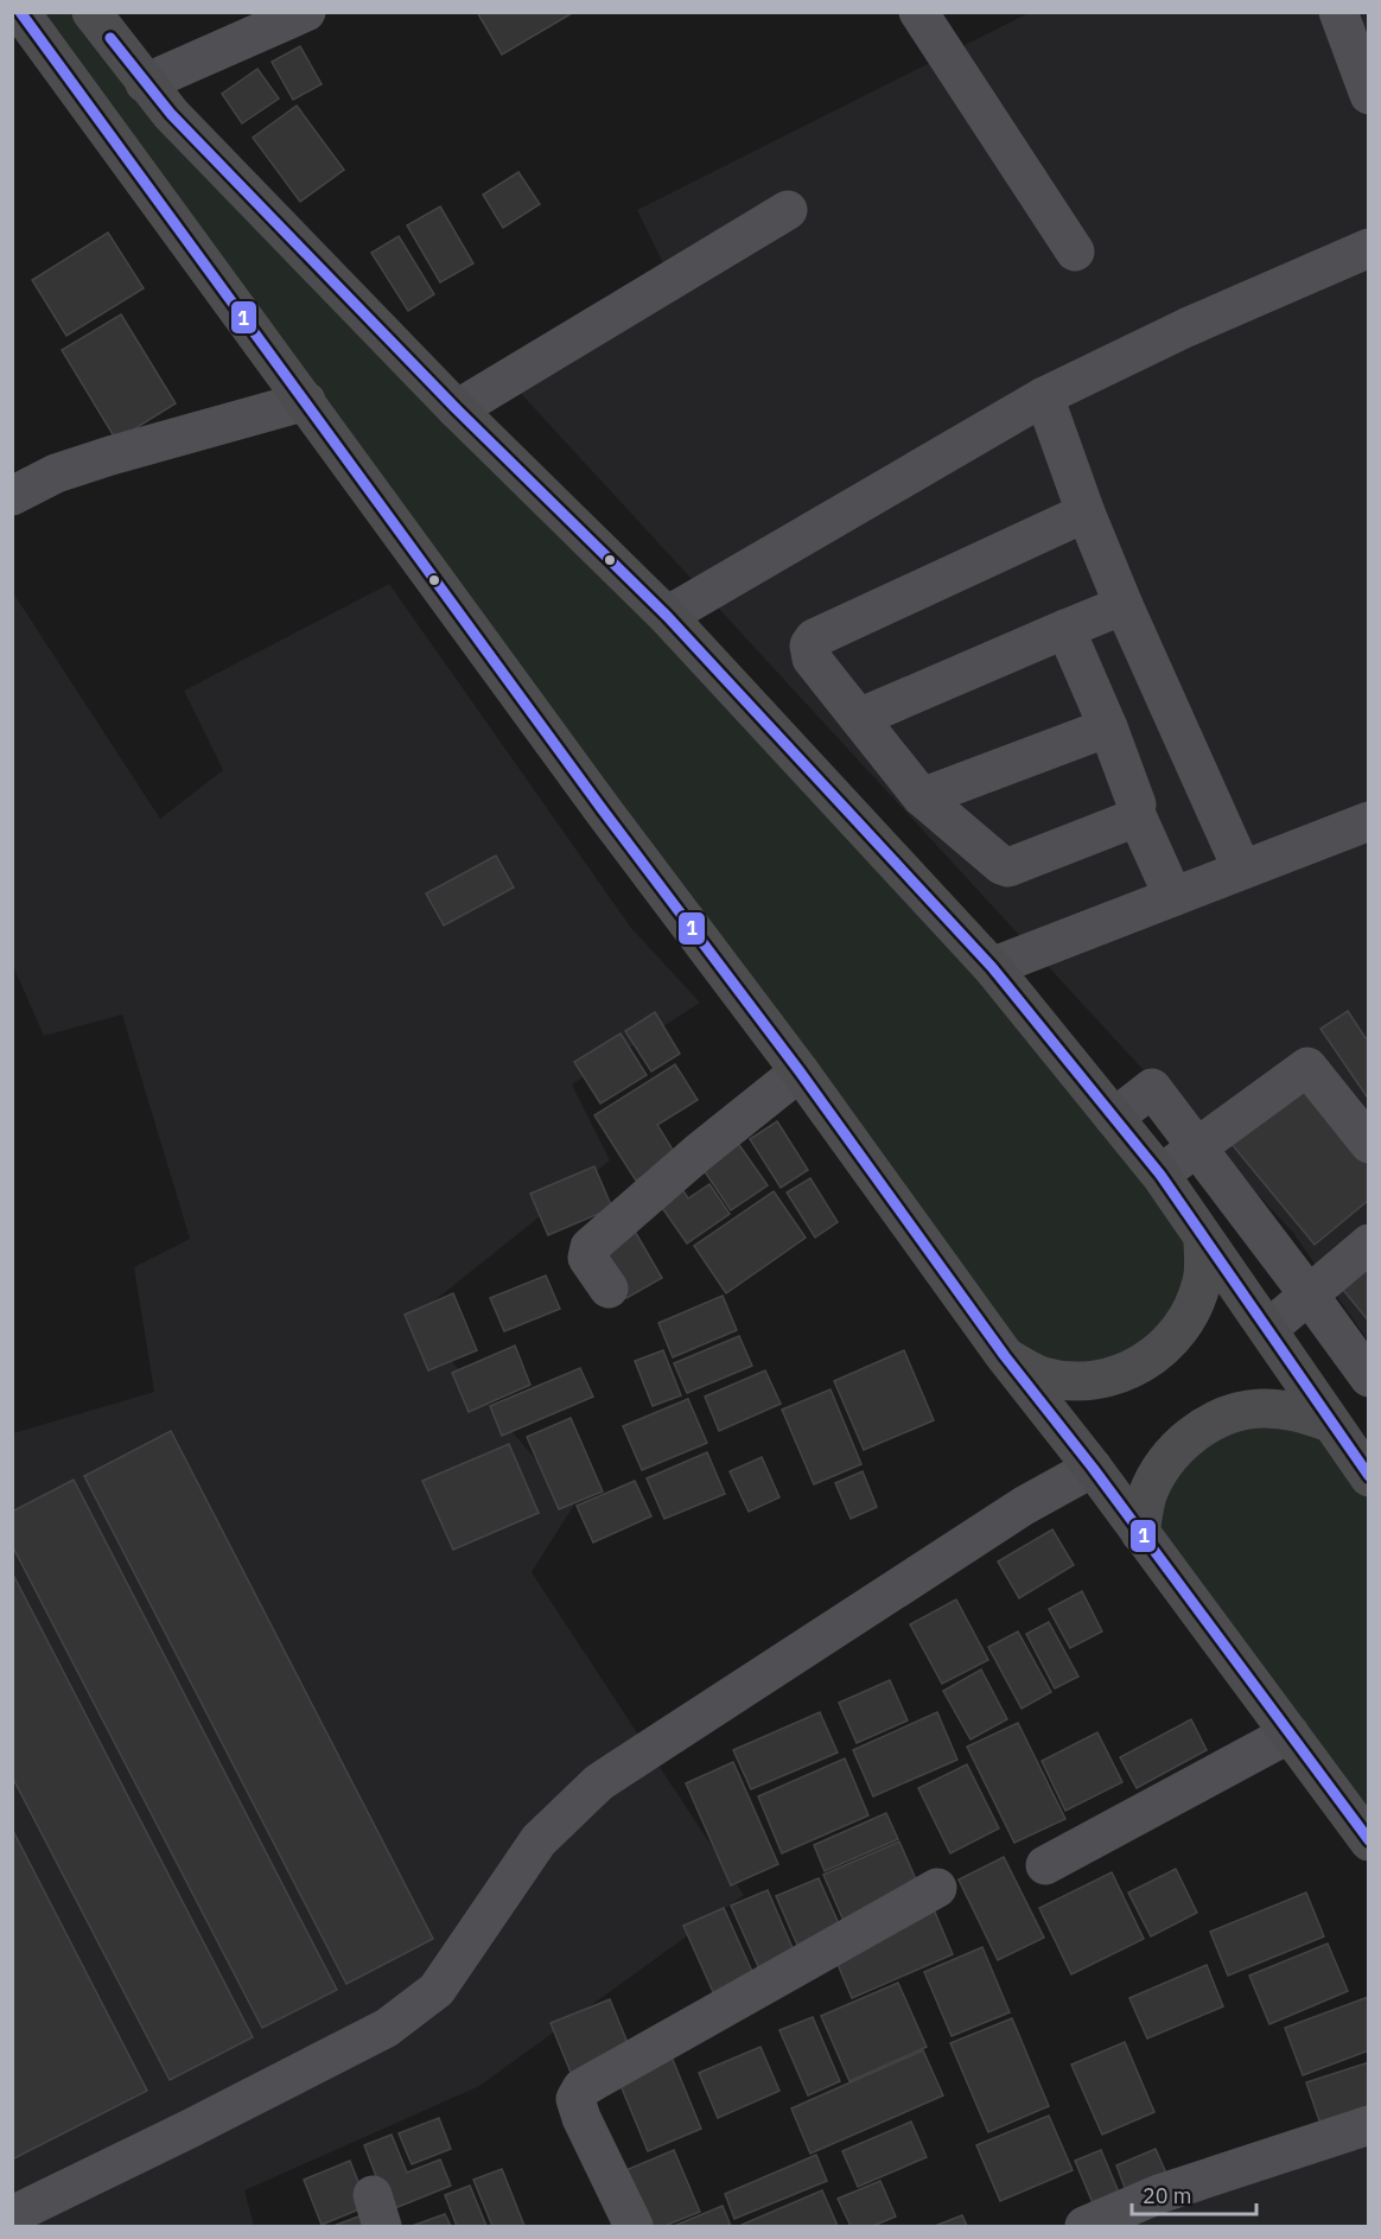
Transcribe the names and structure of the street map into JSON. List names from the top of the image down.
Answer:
{
  "lines": ["transit line 1"],
  "scale_bar": "20 m"
}
